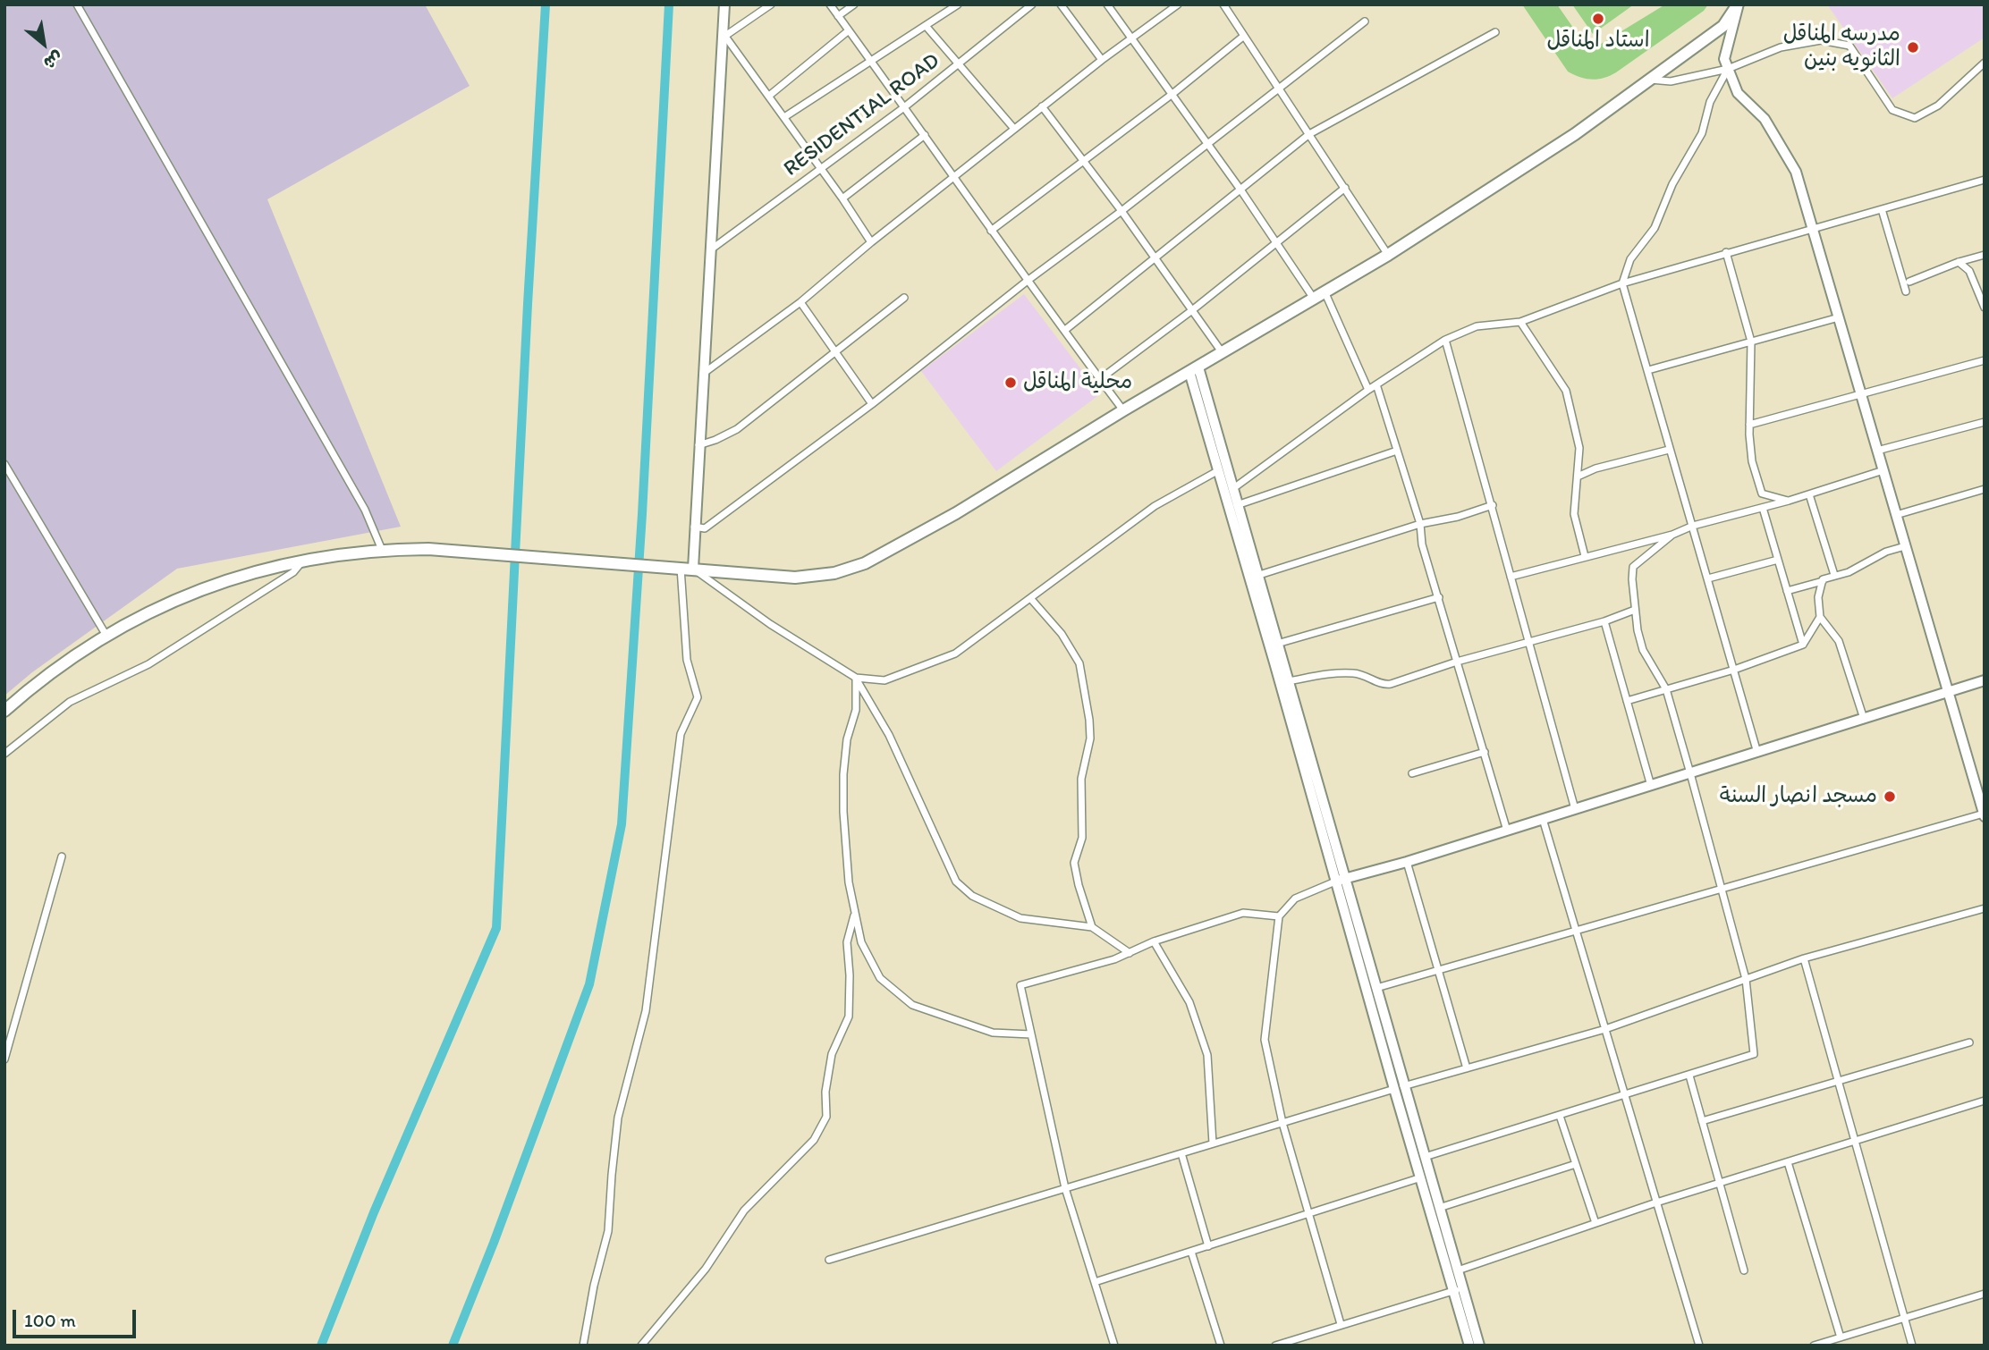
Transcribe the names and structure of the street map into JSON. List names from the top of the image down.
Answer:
{
  "streets": {
    "street": ["RESIDENTIAL ROAD"]
  },
  "places": [
    "استاد المناقل",
    "مدرسه المناقل الثانويه بنين",
    "محلية المناقل",
    "مسجد انصار السنة"
  ],
  "scale_bar": "100 m",
  "north": "bottom right"
}
